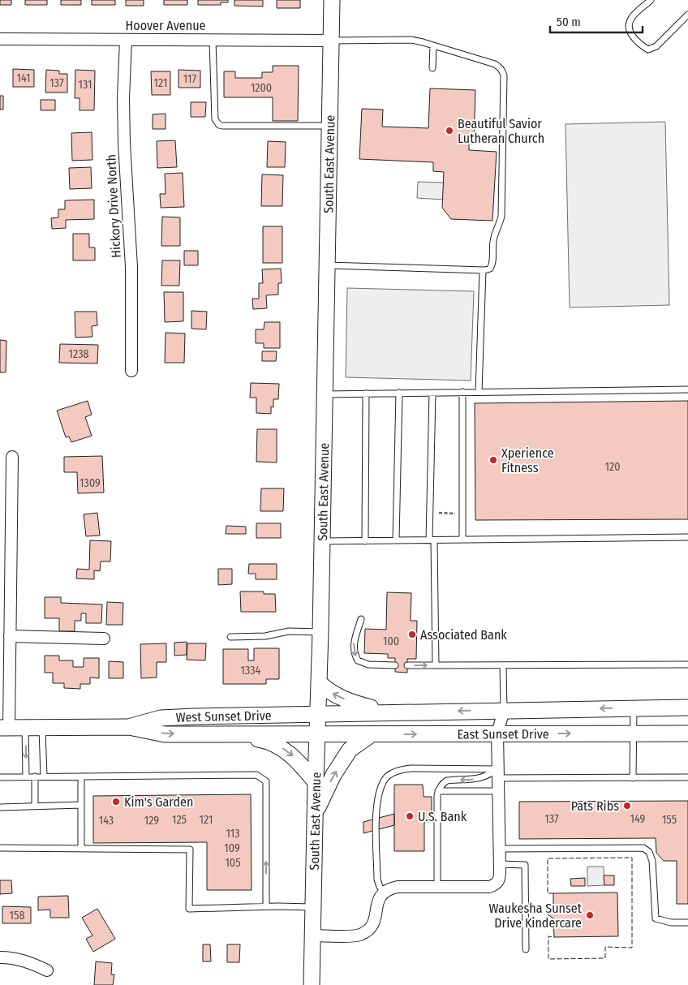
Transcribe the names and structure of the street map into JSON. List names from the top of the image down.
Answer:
{
  "streets": {
    "main road": ["South East Avenue", "West Sunset Drive", "East Sunset Drive"],
    "street": ["Hoover Avenue", "Hickory Drive North"]
  },
  "crossings": [
    ["Hoover Avenue", "South East Avenue"],
    ["Hoover Avenue", "Hickory Drive North"],
    ["South East Avenue", "West Sunset Drive"],
    ["South East Avenue", "East Sunset Drive"],
    ["West Sunset Drive", "East Sunset Drive"]
  ],
  "places": [
    "Beautiful Savior Lutheran Church",
    "Xperience Fitness",
    "Associated Bank",
    "Kim's Garden",
    "Pats Ribs",
    "U.S. Bank",
    "Waukesha Sunset Drive Kindercare"
  ],
  "house_numbers": [
    "141",
    "117",
    "137",
    "121",
    "131",
    "1200",
    "1238",
    "120",
    "1309",
    "100",
    "1334",
    "137",
    "149",
    "125",
    "121",
    "155",
    "143",
    "129",
    "113",
    "109",
    "105",
    "158"
  ],
  "scale_bar": "50 m"
}
